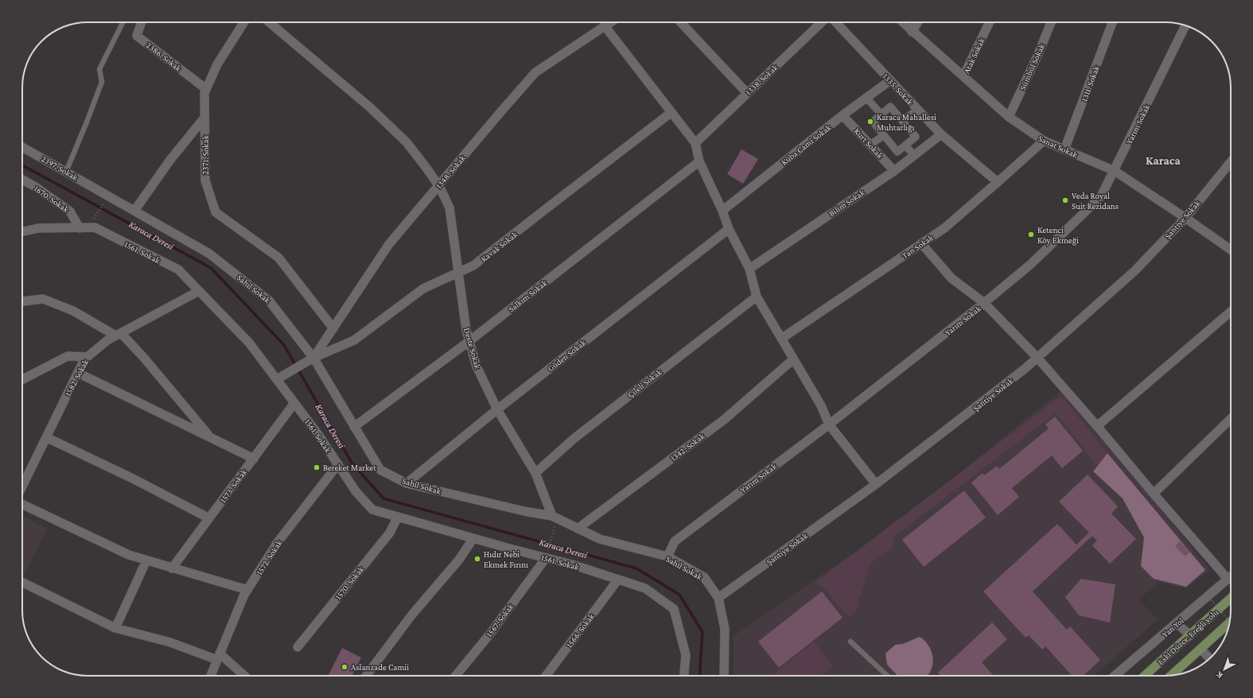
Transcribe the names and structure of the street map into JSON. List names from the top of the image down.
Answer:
{
  "streets": {
    "main road": ["Eski Düzce-Ereğli yolu"],
    "street": [
      "Atak Sokak",
      "2386. Sokak",
      "Sümbül Sokak",
      "1338. Sokak",
      "1311. Sokak",
      "1335. Sokak",
      "Yarım Sokak",
      "Kurt Sokak",
      "Küba Cami Sokak",
      "Sanat Sokak",
      "2371. Sokak",
      "2397. Sokak",
      "1348. Sokak",
      "1670. Sokak",
      "Bilim Sokak",
      "Şantiye Sokak",
      "Kavak Sokak",
      "Tan Sokak",
      "1561. Sokak",
      "Sahil Sokak",
      "Salkım Sokak",
      "Deste Sokak",
      "Güden Sokak",
      "1582. Sokak",
      "Çileli Sokak",
      "1342. Sokak",
      "1573. Sokak",
      "1572. Sokak",
      "1570. Sokak",
      "1567. Sokak",
      "Yan Yol",
      "1566. Sokak"
    ]
  },
  "crossings": [
    ["Atak Sokak", "Sanat Sokak"],
    ["2386. Sokak", "2371. Sokak"],
    ["Sümbül Sokak", "Sanat Sokak"],
    ["1311. Sokak", "Sanat Sokak"],
    ["1335. Sokak", "Küba Cami Sokak"],
    ["1335. Sokak", "Bilim Sokak"],
    ["1335. Sokak", "Tan Sokak"],
    ["Yarım Sokak", "Sanat Sokak"],
    ["Yarım Sokak", "Sahil Sokak"],
    ["Kurt Sokak", "Küba Cami Sokak"],
    ["Kurt Sokak", "Bilim Sokak"],
    ["Sanat Sokak", "Şantiye Sokak"],
    ["Sanat Sokak", "Tan Sokak"],
    ["2371. Sokak", "1348. Sokak"],
    ["2397. Sokak", "Sahil Sokak"],
    ["1348. Sokak", "Kavak Sokak"],
    ["1348. Sokak", "Sahil Sokak"],
    ["1348. Sokak", "Deste Sokak"],
    ["1670. Sokak", "1561. Sokak"],
    ["Şantiye Sokak", "Sahil Sokak"],
    ["Kavak Sokak", "1561. Sokak"],
    ["Kavak Sokak", "Sahil Sokak"],
    ["Kavak Sokak", "Deste Sokak"],
    ["1561. Sokak", "1582. Sokak"],
    ["1561. Sokak", "1573. Sokak"],
    ["1561. Sokak", "1572. Sokak"],
    ["1561. Sokak", "1570. Sokak"],
    ["1561. Sokak", "1567. Sokak"],
    ["1561. Sokak", "1566. Sokak"],
    ["Sahil Sokak", "Salkım Sokak"],
    ["Sahil Sokak", "Deste Sokak"],
    ["Sahil Sokak", "Güden Sokak"],
    ["Sahil Sokak", "1342. Sokak"],
    ["Salkım Sokak", "Deste Sokak"],
    ["Deste Sokak", "Güden Sokak"],
    ["Deste Sokak", "Çileli Sokak"]
  ],
  "districts": ["Karaca"],
  "water": ["Karaca Deresi"],
  "places": [
    "Karaca Mahallesi Muhtarlığı",
    "Veda Royal Suit Rezidans",
    "Ketenci Köy Ekmeği",
    "Bereket Market",
    "Hıdır Nebi Ekmek Fırını",
    "Aslanzade Camii"
  ],
  "north": "bottom left"
}
